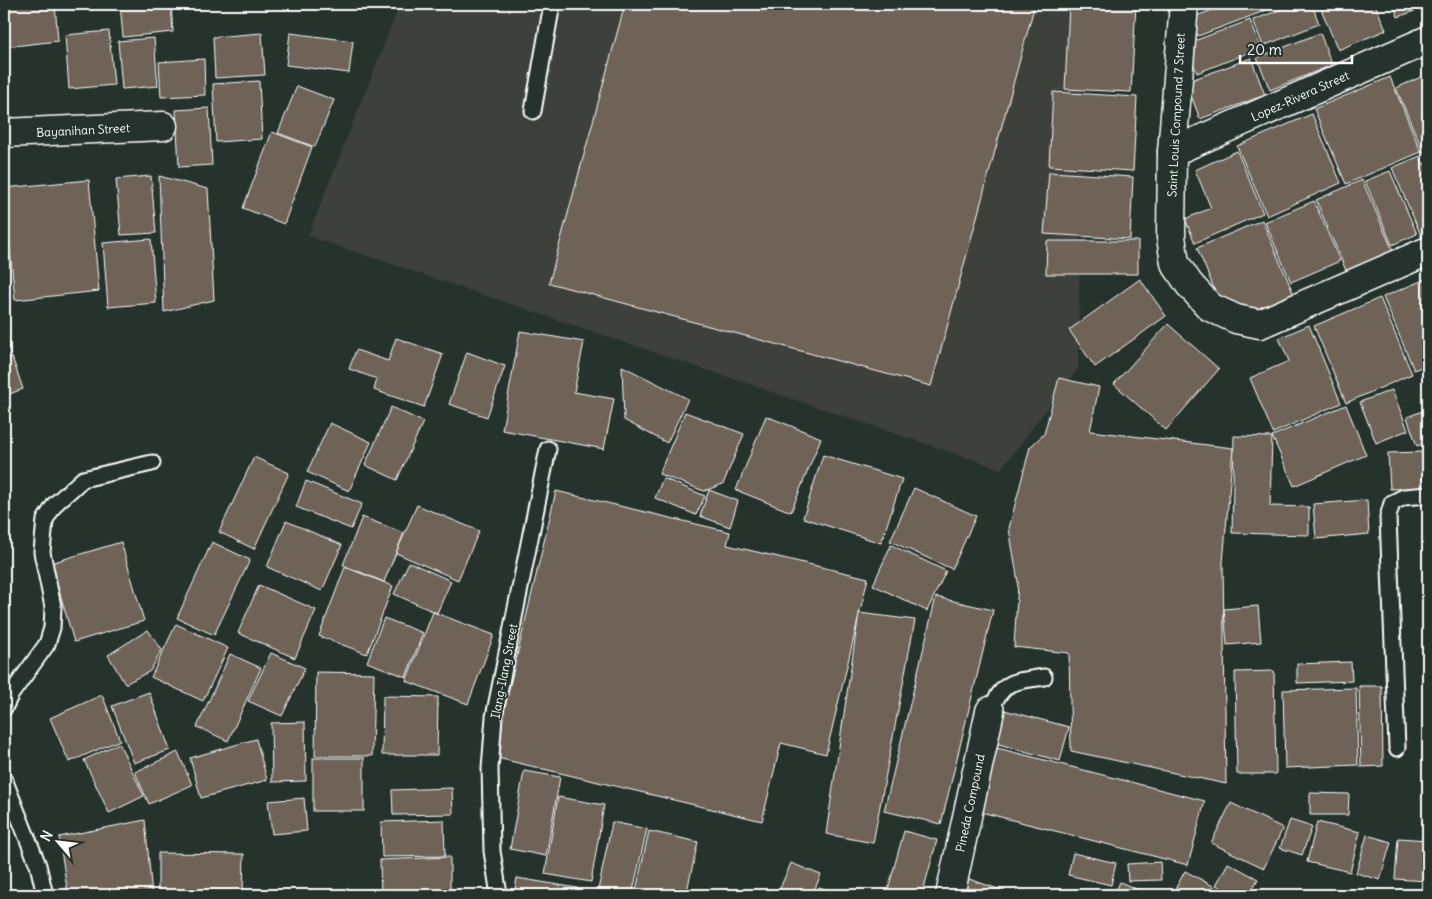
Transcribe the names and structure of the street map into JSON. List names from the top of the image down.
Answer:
{
  "streets": {
    "street": [
      "Lopez-Rivera Street",
      "Saint Louis Compound 7 Street",
      "Bayanihan Street",
      "Pineda Compound"
    ],
    "lane": ["Ilang-Ilang Street"]
  },
  "crossings": [
    ["Lopez-Rivera Street", "Saint Louis Compound 7 Street"]
  ],
  "scale_bar": "20 m",
  "north": "top left"
}
